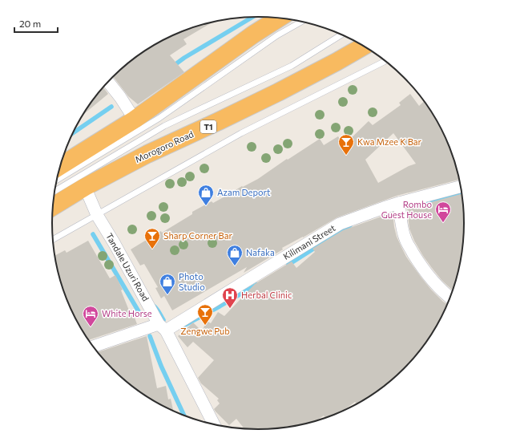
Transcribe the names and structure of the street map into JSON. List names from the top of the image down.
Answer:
{
  "streets": {
    "highway": ["T1", "Morogoro Road"],
    "street": ["Kilimani Street", "Tandale Uzuri Road"]
  },
  "crossings": [
    ["Morogoro Road", "Tandale Uzuri Road"],
    ["Kilimani Street", "Tandale Uzuri Road"]
  ],
  "places": {
    "bar": ["Kwa Mzee K Bar", "Sharp Corner Bar", "Zengwe Pub"],
    "shop": ["Azam Deport", "Nafaka", "Photo Studio"],
    "hotel": ["Rombo Guest House", "White Horse"],
    "hospital": ["Herbal Clinic"]
  },
  "scale_bar": "20 m"
}
